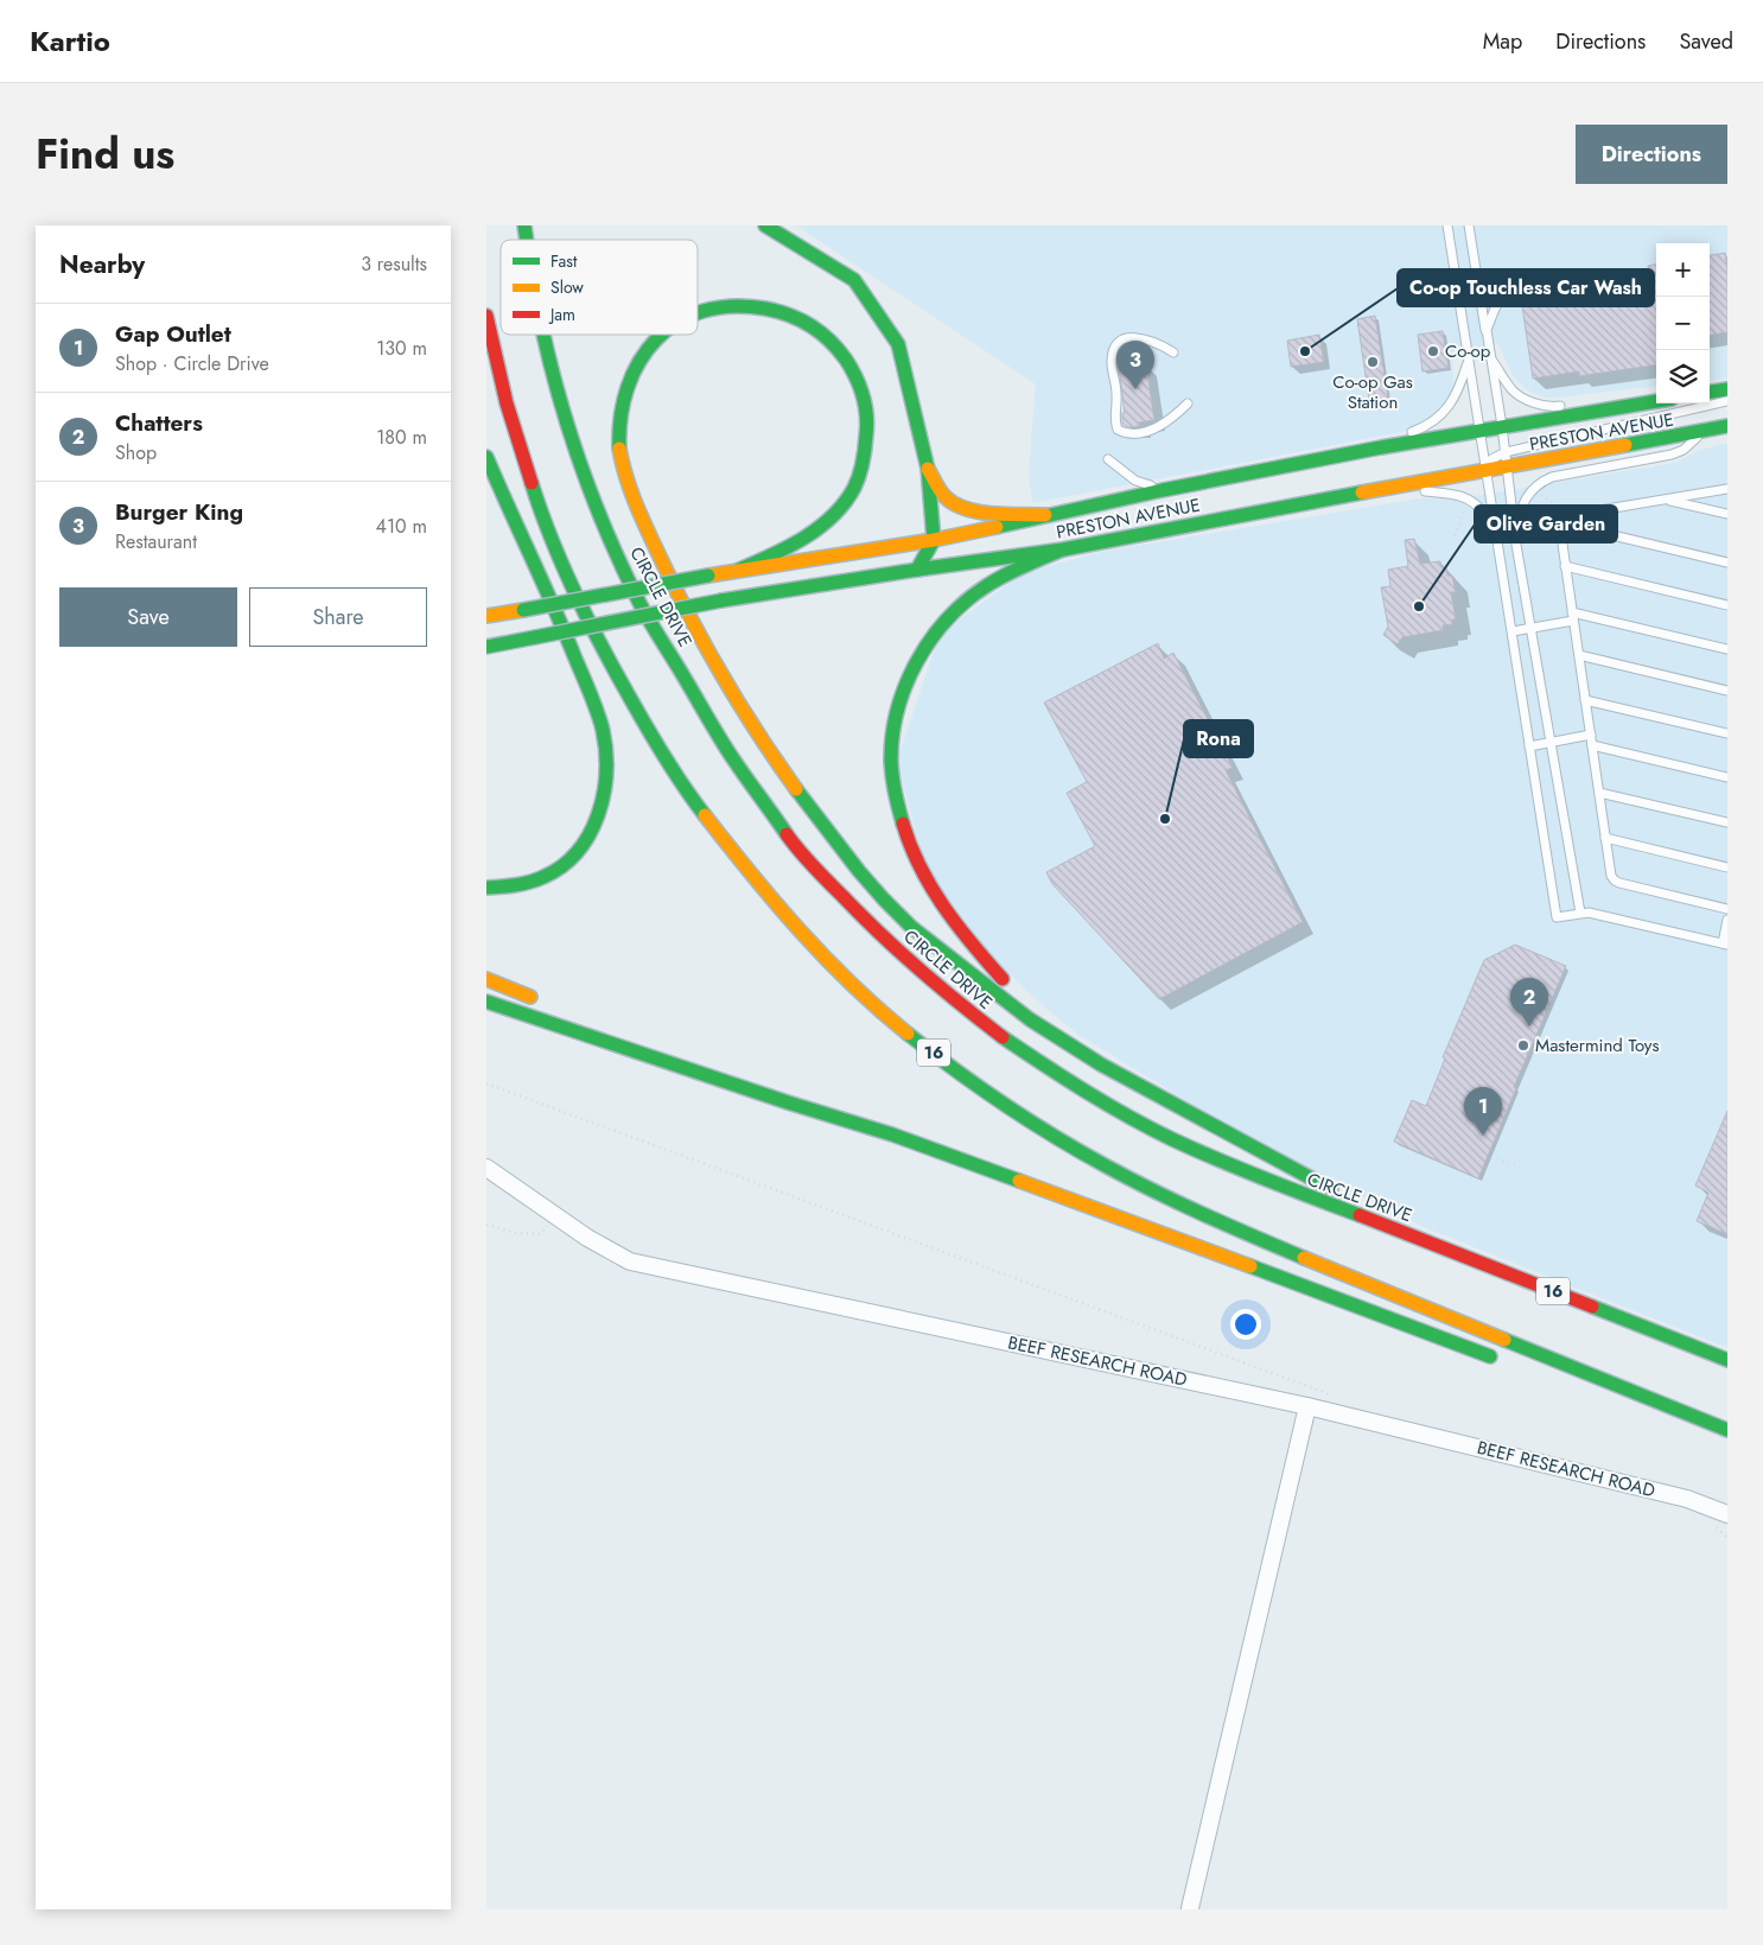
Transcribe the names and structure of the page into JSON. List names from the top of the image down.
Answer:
{
  "streets": {
    "main road": ["PRESTON AVENUE", "CIRCLE DRIVE", "16"],
    "street": ["BEEF RESEARCH ROAD"]
  },
  "places": [
    "Co-op Touchless Car Wash",
    "Co-op",
    "Co-op Gas Station",
    "Olive Garden",
    "Rona",
    "Mastermind Toys"
  ],
  "legend": ["Fast", "Slow", "Jam"],
  "page": {
    "header": "Kartio",
    "nav": ["Map", "Directions", "Saved"],
    "title": "Find us",
    "buttons": [
      "Directions",
      ["Save", "Share"]
    ],
    "heading": ["Nearby", "3 results"],
    "map_buttons": ["+", "−"],
    "list": [
      {
        "mark": "1",
        "name": "Gap Outlet",
        "note": "Shop · Circle Drive",
        "value": "130 m"
      },
      {
        "mark": "2",
        "name": "Chatters",
        "note": "Shop",
        "value": "180 m"
      },
      {
        "mark": "3",
        "name": "Burger King",
        "note": "Restaurant",
        "value": "410 m"
      }
    ],
    "pins": ["3", "2", "1"]
  }
}
